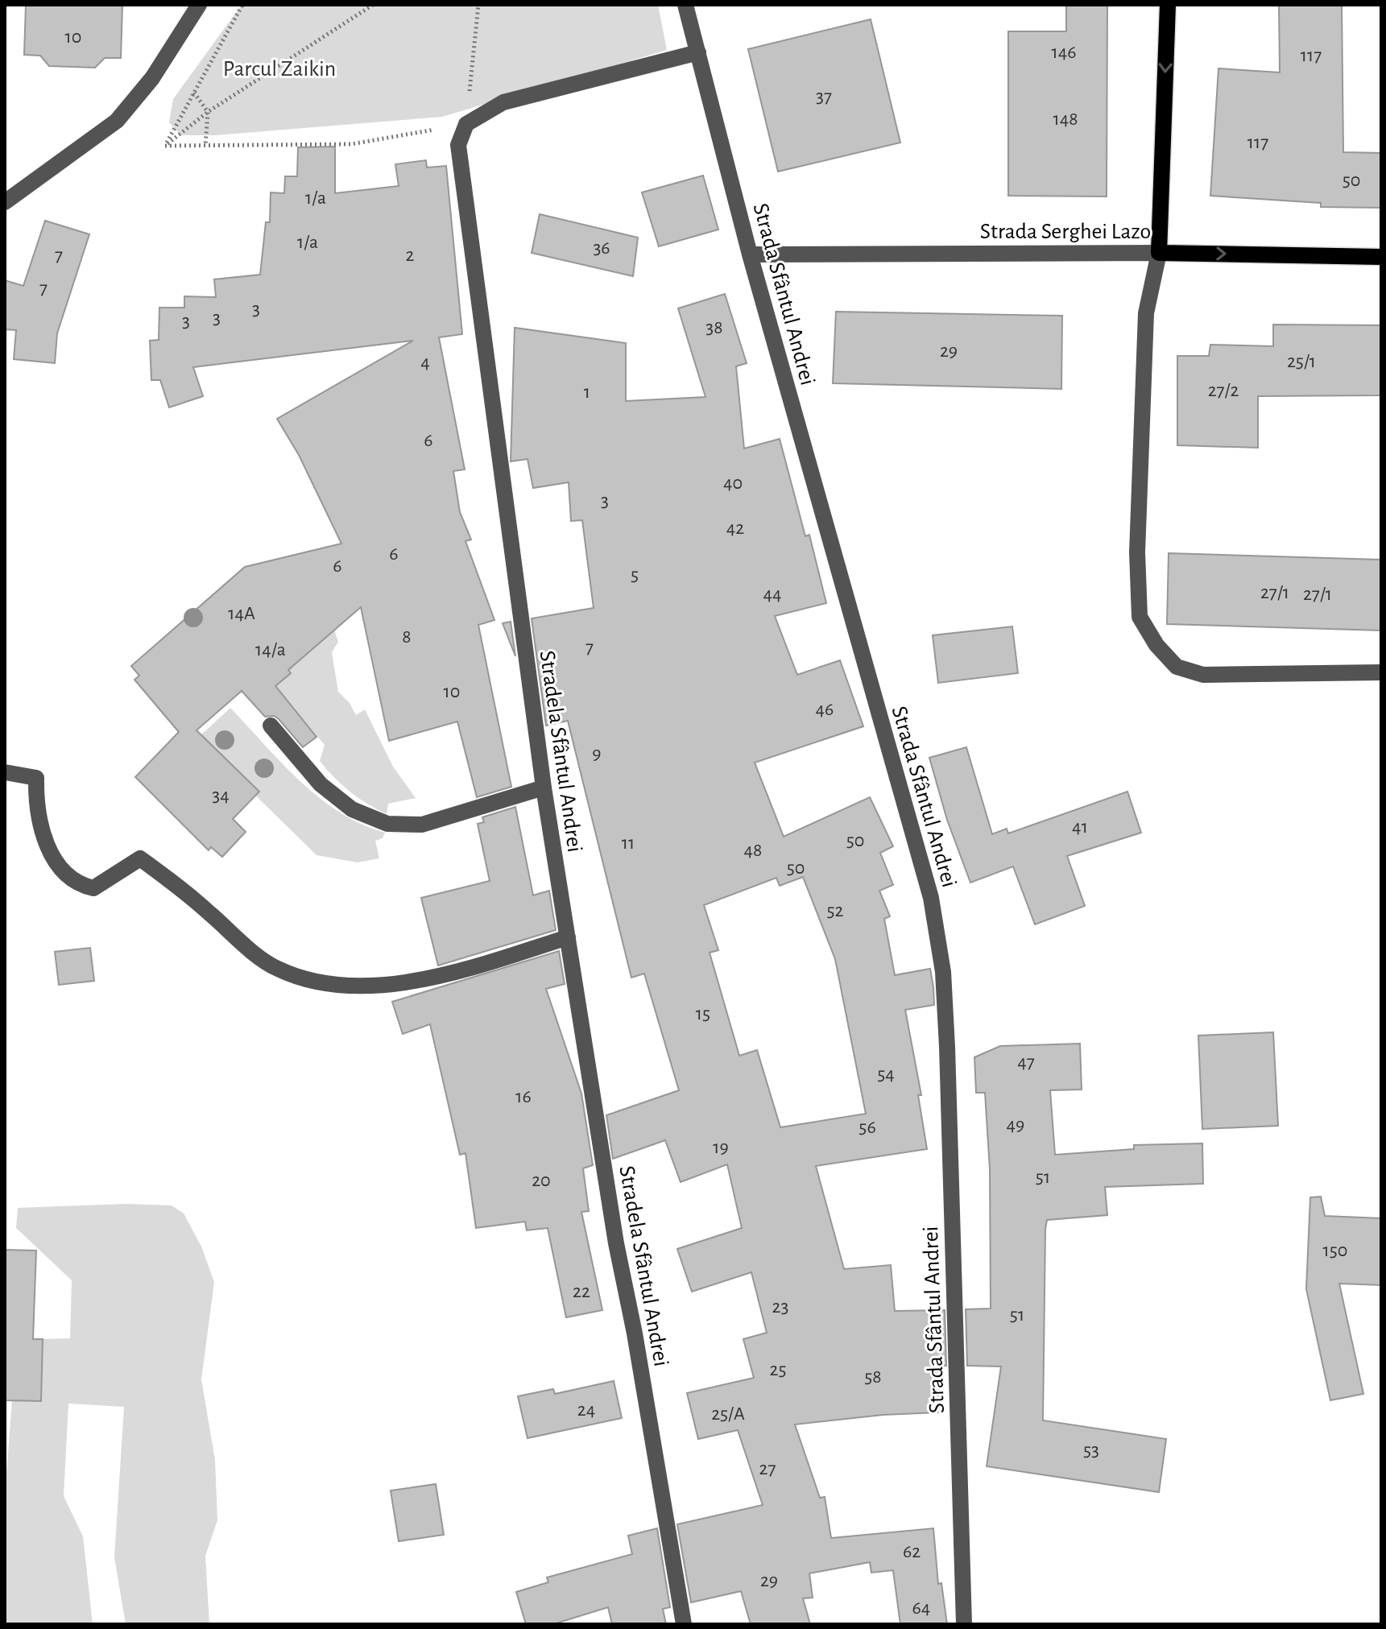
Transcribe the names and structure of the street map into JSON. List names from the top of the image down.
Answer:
{
  "streets": {
    "main road": ["Strada Serghei Lazo"],
    "street": ["Strada Sfântul Andrei", "Stradela Sfântul Andrei"]
  },
  "crossings": [
    ["Strada Serghei Lazo", "Strada Sfântul Andrei"]
  ],
  "one_way": ["Strada Serghei Lazo"],
  "parks": ["Parcul Zaikin"],
  "house_numbers": [
    "10",
    "146",
    "117",
    "37",
    "148",
    "117",
    "50",
    "1/a",
    "1/a",
    "36",
    "7",
    "2",
    "7",
    "3",
    "3",
    "3",
    "38",
    "29",
    "25/1",
    "4",
    "27/2",
    "1",
    "6",
    "40",
    "3",
    "42",
    "6",
    "6",
    "5",
    "27/1",
    "44",
    "27/1",
    "14A",
    "8",
    "7",
    "14/a",
    "10",
    "46",
    "9",
    "34",
    "41",
    "50",
    "11",
    "48",
    "50",
    "52",
    "15",
    "47",
    "54",
    "16",
    "49",
    "56",
    "19",
    "51",
    "20",
    "150",
    "22",
    "23",
    "51",
    "25",
    "58",
    "24",
    "25/A",
    "53",
    "27",
    "62",
    "29",
    "64"
  ]
}
